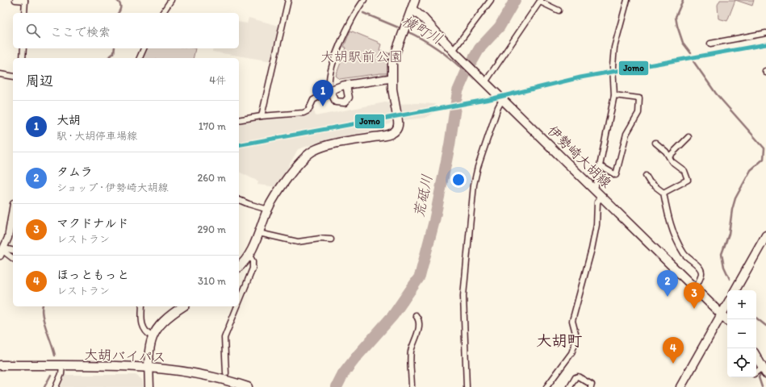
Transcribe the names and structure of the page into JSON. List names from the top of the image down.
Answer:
{
  "streets": {
    "main road": ["伊勢崎大胡線", "大胡バイパス"]
  },
  "districts": ["大胡町"],
  "water": ["横町川", "荒砥川"],
  "parks": ["大胡駅前公園"],
  "lines": ["transit line Jomo"],
  "page": {
    "search": "ここで検索",
    "heading": ["周辺", "4件"],
    "pins": [
      "1",
      "2",
      "3",
      "4"
    ],
    "list": [
      {
        "mark": "1",
        "name": "大胡",
        "note": "駅 · 大胡停車場線",
        "value": "170 m"
      },
      {
        "mark": "2",
        "name": "タムラ",
        "note": "ショップ · 伊勢崎大胡線",
        "value": "260 m"
      },
      {
        "mark": "3",
        "name": "マクドナルド",
        "note": "レストラン",
        "value": "290 m"
      },
      {
        "mark": "4",
        "name": "ほっともっと",
        "note": "レストラン",
        "value": "310 m"
      }
    ],
    "map_buttons": ["+", "−"]
  }
}
